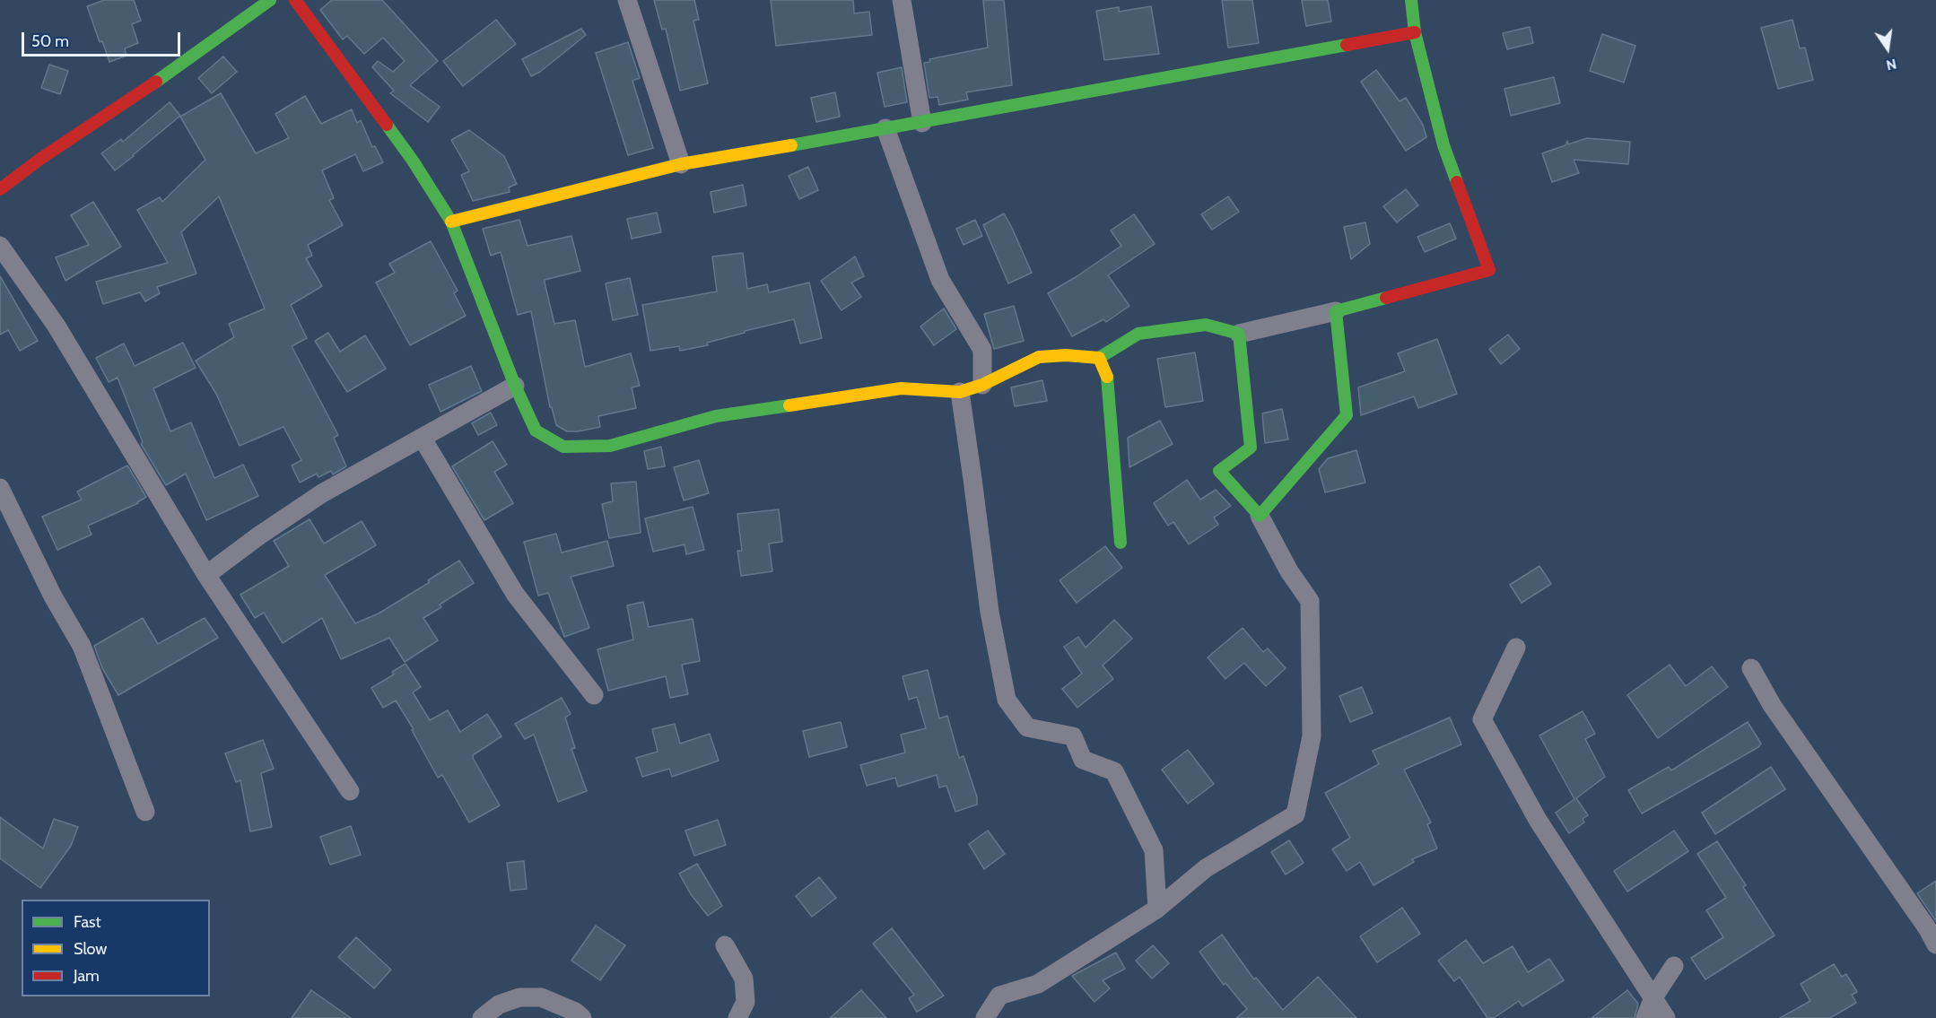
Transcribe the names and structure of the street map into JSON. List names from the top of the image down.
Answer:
{
  "legend": ["Fast", "Slow", "Jam"],
  "scale_bar": "50 m",
  "north": "bottom"
}
